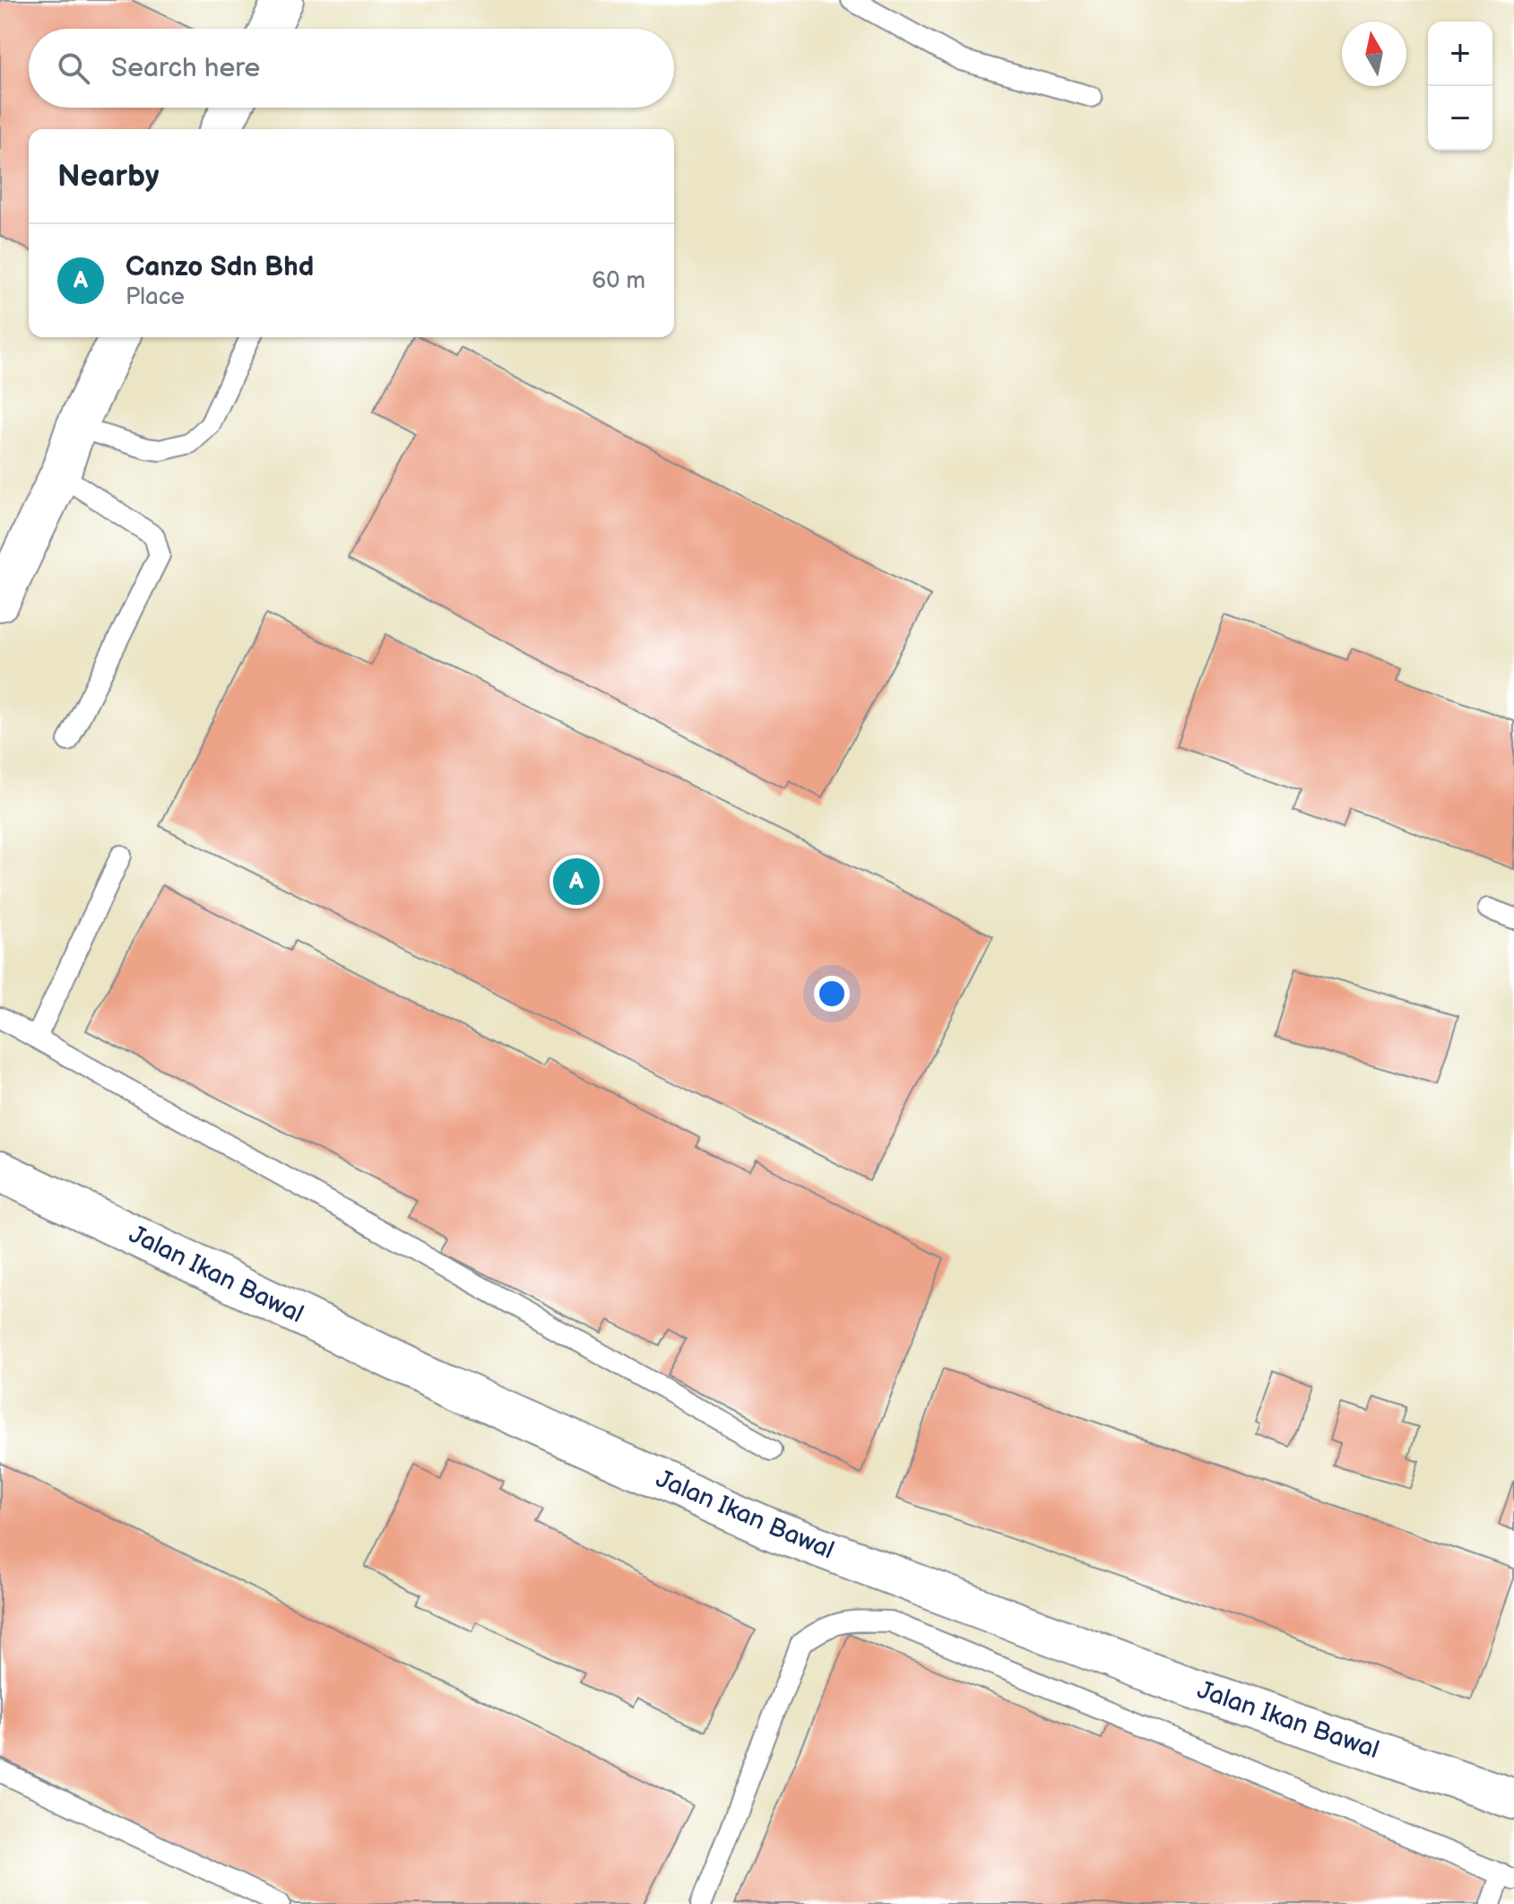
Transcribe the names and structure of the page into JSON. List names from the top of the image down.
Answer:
{
  "streets": {
    "street": ["Jalan Ikan Bawal"]
  },
  "north": "top",
  "page": {
    "map_buttons": ["+", "−"],
    "search": "Search here",
    "heading": "Nearby",
    "list": [
      {
        "mark": "A",
        "name": "Canzo Sdn Bhd",
        "note": "Place",
        "value": "60 m"
      }
    ],
    "pins": "A"
  }
}
